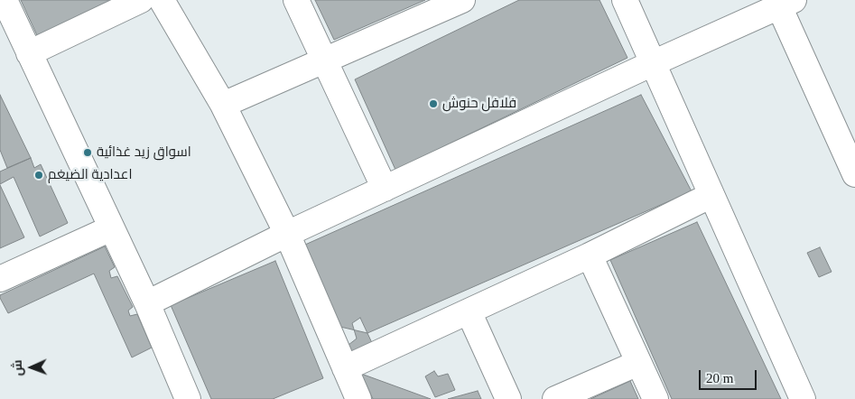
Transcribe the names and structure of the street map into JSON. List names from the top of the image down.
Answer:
{
  "places": ["فلافل حنوش", "اسواق زيد غذائية", "اعدادية الضيغم"],
  "scale_bar": "20 m",
  "north": "left"
}
